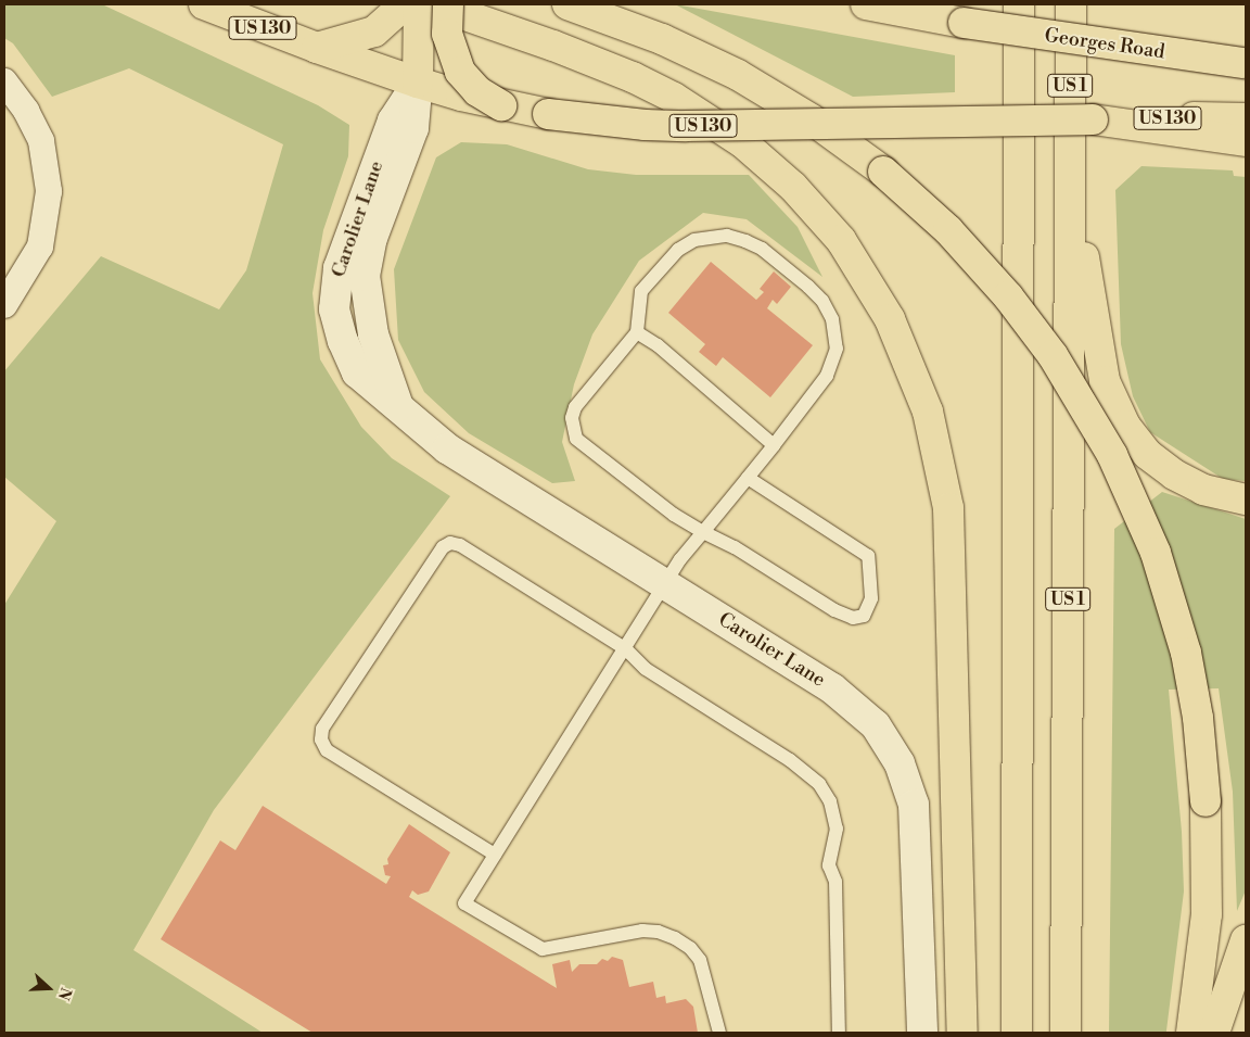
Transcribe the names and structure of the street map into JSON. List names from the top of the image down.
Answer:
{
  "streets": {
    "highway": ["US 130", "Georges Road", "US 1"],
    "street": ["Carolier Lane"]
  },
  "crossings": [
    ["US 130", "Carolier Lane"]
  ],
  "north": "right"
}
